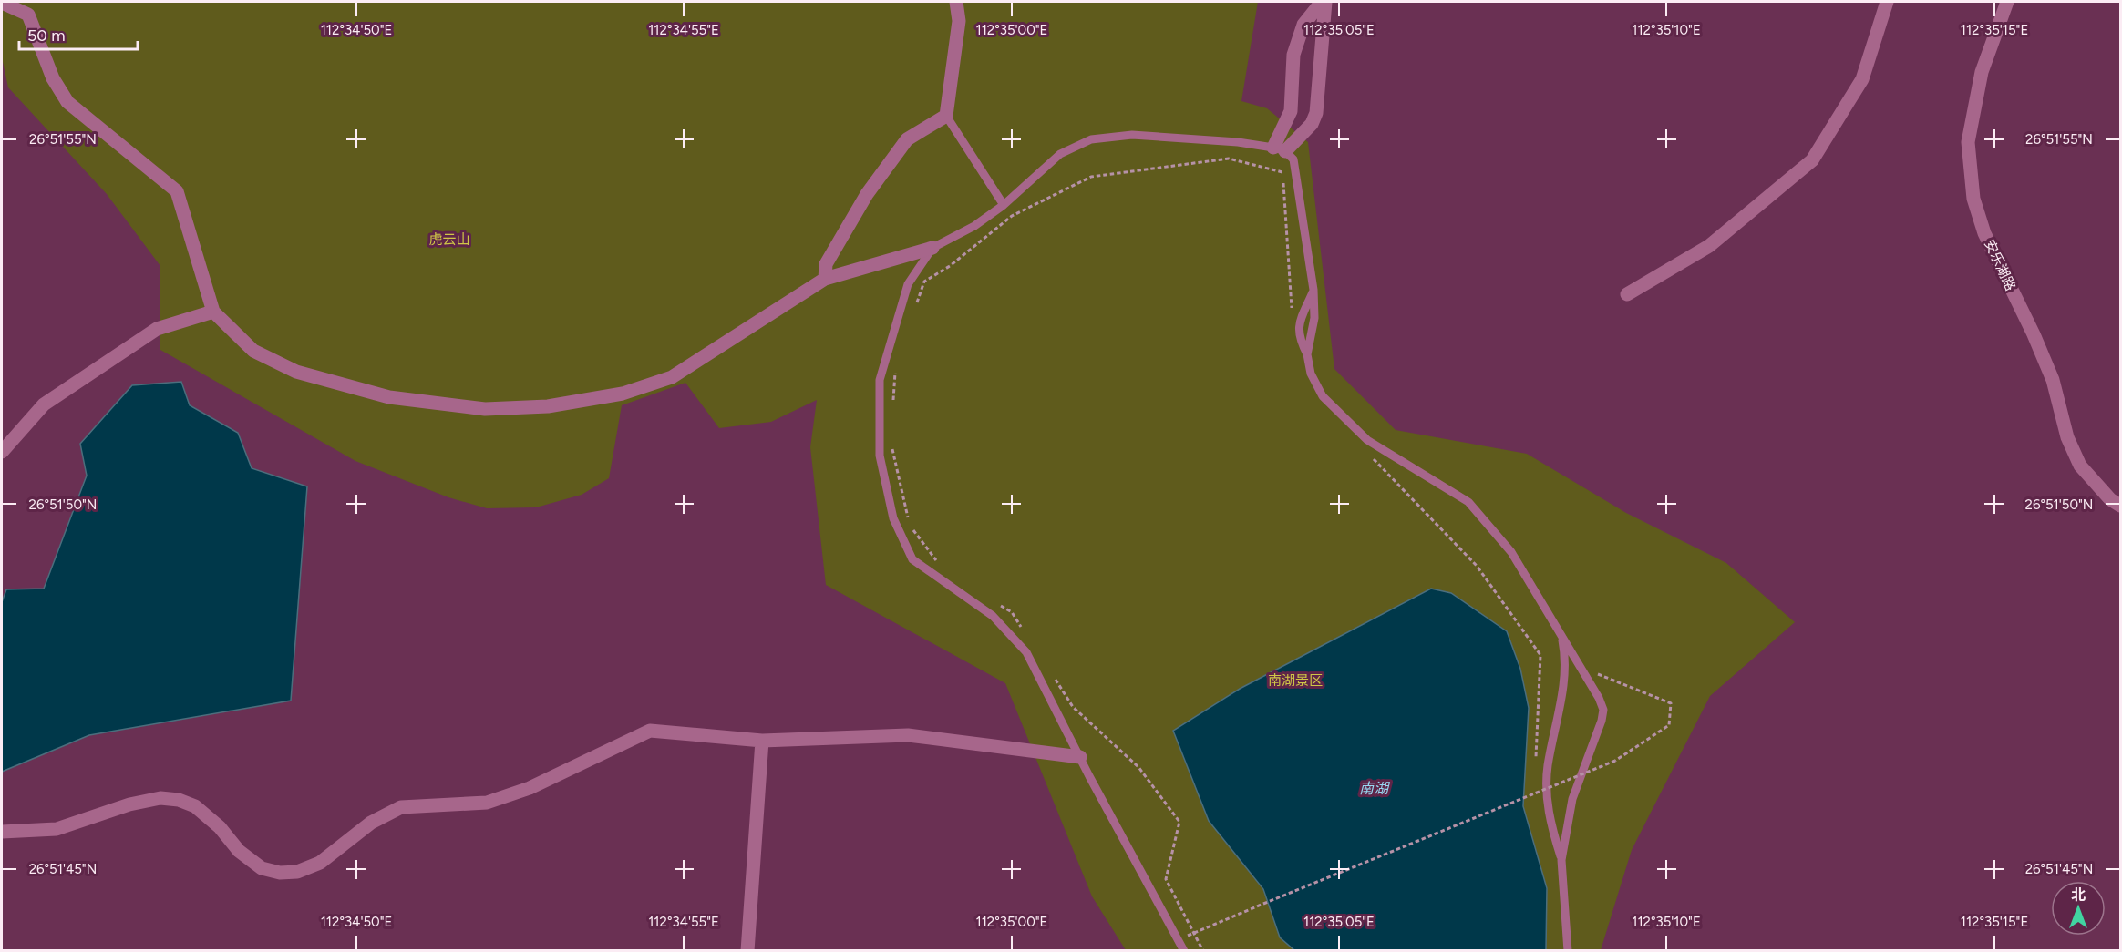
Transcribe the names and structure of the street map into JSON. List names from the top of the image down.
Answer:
{
  "streets": {
    "street": ["安乐湖路"]
  },
  "water": ["南湖"],
  "parks": ["虎云山", "南湖景区"],
  "scale_bar": "50 m",
  "north": "top",
  "coordinates": [
    "112°34'50\"E",
    "112°34'55\"E",
    "112°35'00\"E",
    "112°35'05\"E",
    "112°35'10\"E",
    "112°35'15\"E",
    "26°51'55\"N",
    "26°51'50\"N",
    "26°51'45\"N"
  ]
}
